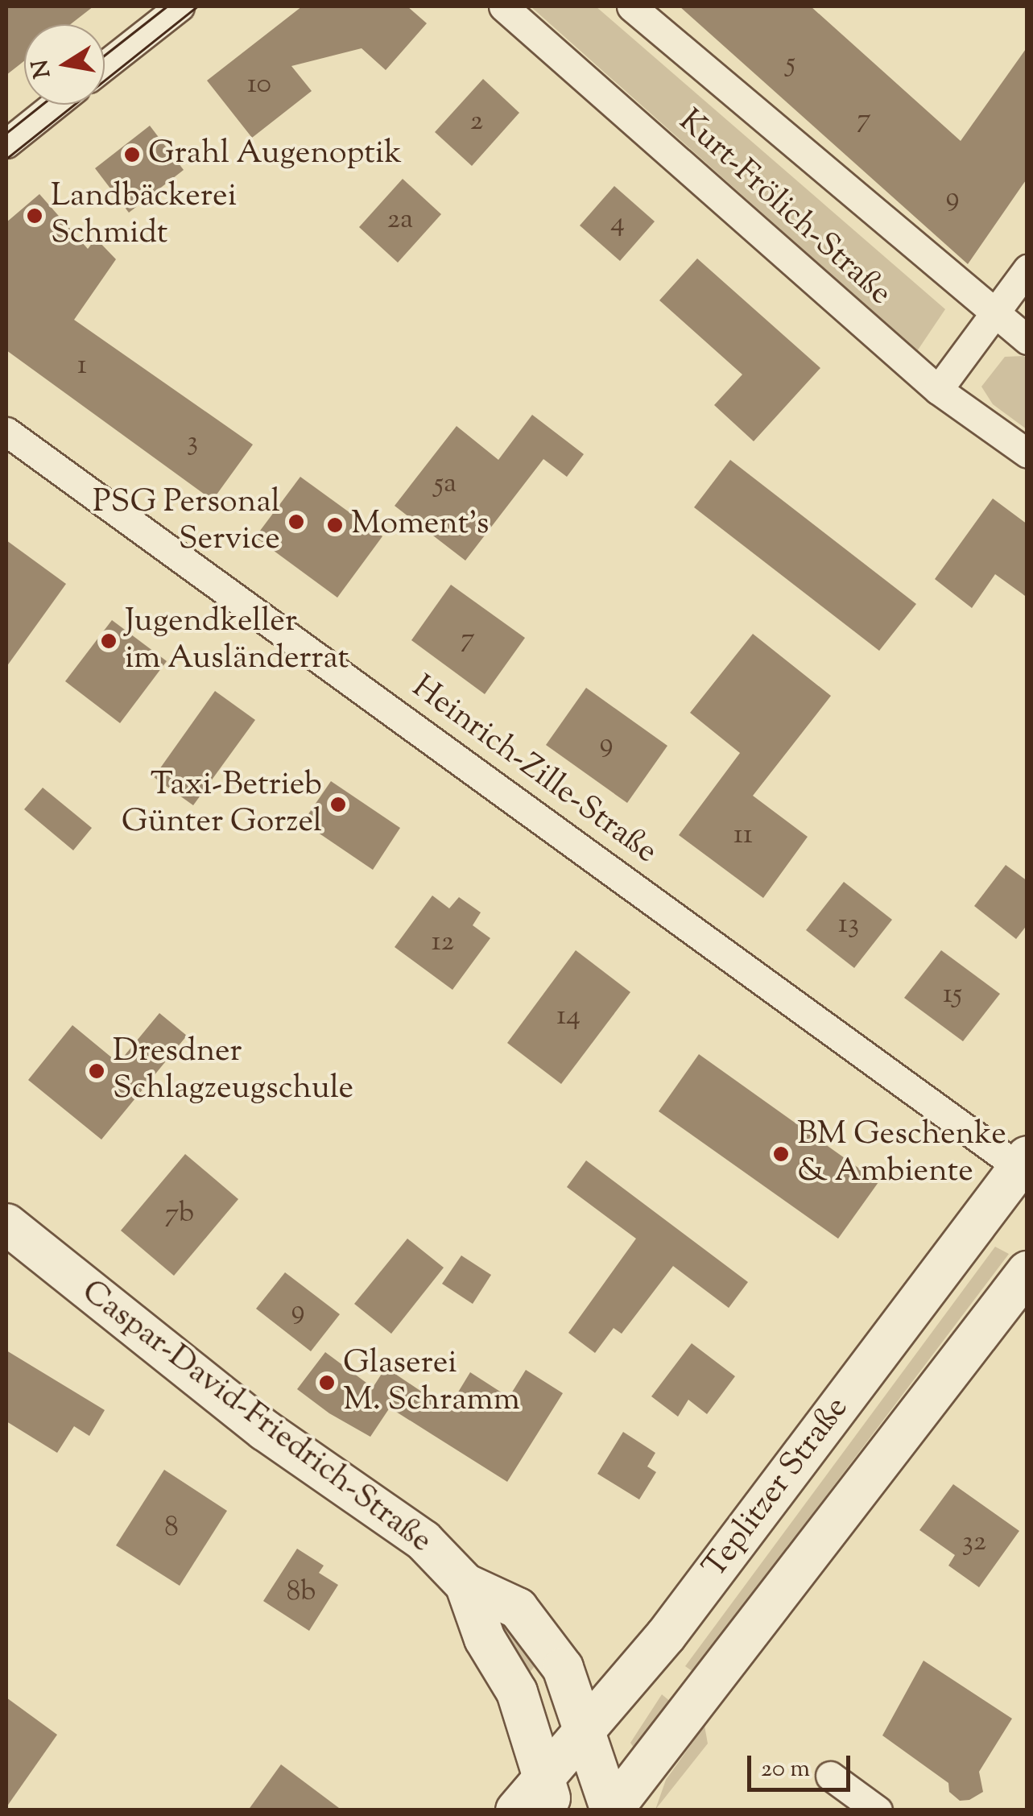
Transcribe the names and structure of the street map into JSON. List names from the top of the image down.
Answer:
{
  "streets": {
    "main road": ["Caspar-David-Friedrich-Straße", "Teplitzer Straße"],
    "street": ["Kurt-Frölich-Straße", "Heinrich-Zille-Straße"]
  },
  "crossings": [
    ["Heinrich-Zille-Straße", "Teplitzer Straße"],
    ["Caspar-David-Friedrich-Straße", "Teplitzer Straße"]
  ],
  "places": [
    "Grahl Augenoptik",
    "Landbäckerei Schmidt",
    "PSG Personal Service",
    "Moment’s",
    "Jugendkeller im Ausländerrat",
    "Taxi-Betrieb Günter Gorzel",
    "Dresdner Schlagzeugschule",
    "BM Geschenke & Ambiente",
    "Glaserei M. Schramm"
  ],
  "house_numbers": [
    "5",
    "10",
    "7",
    "2",
    "9",
    "2a",
    "4",
    "1",
    "3",
    "5a",
    "7",
    "9",
    "11",
    "13",
    "12",
    "15",
    "14",
    "7b",
    "9",
    "8",
    "32",
    "8b"
  ],
  "scale_bar": "20 m",
  "north": "left"
}
